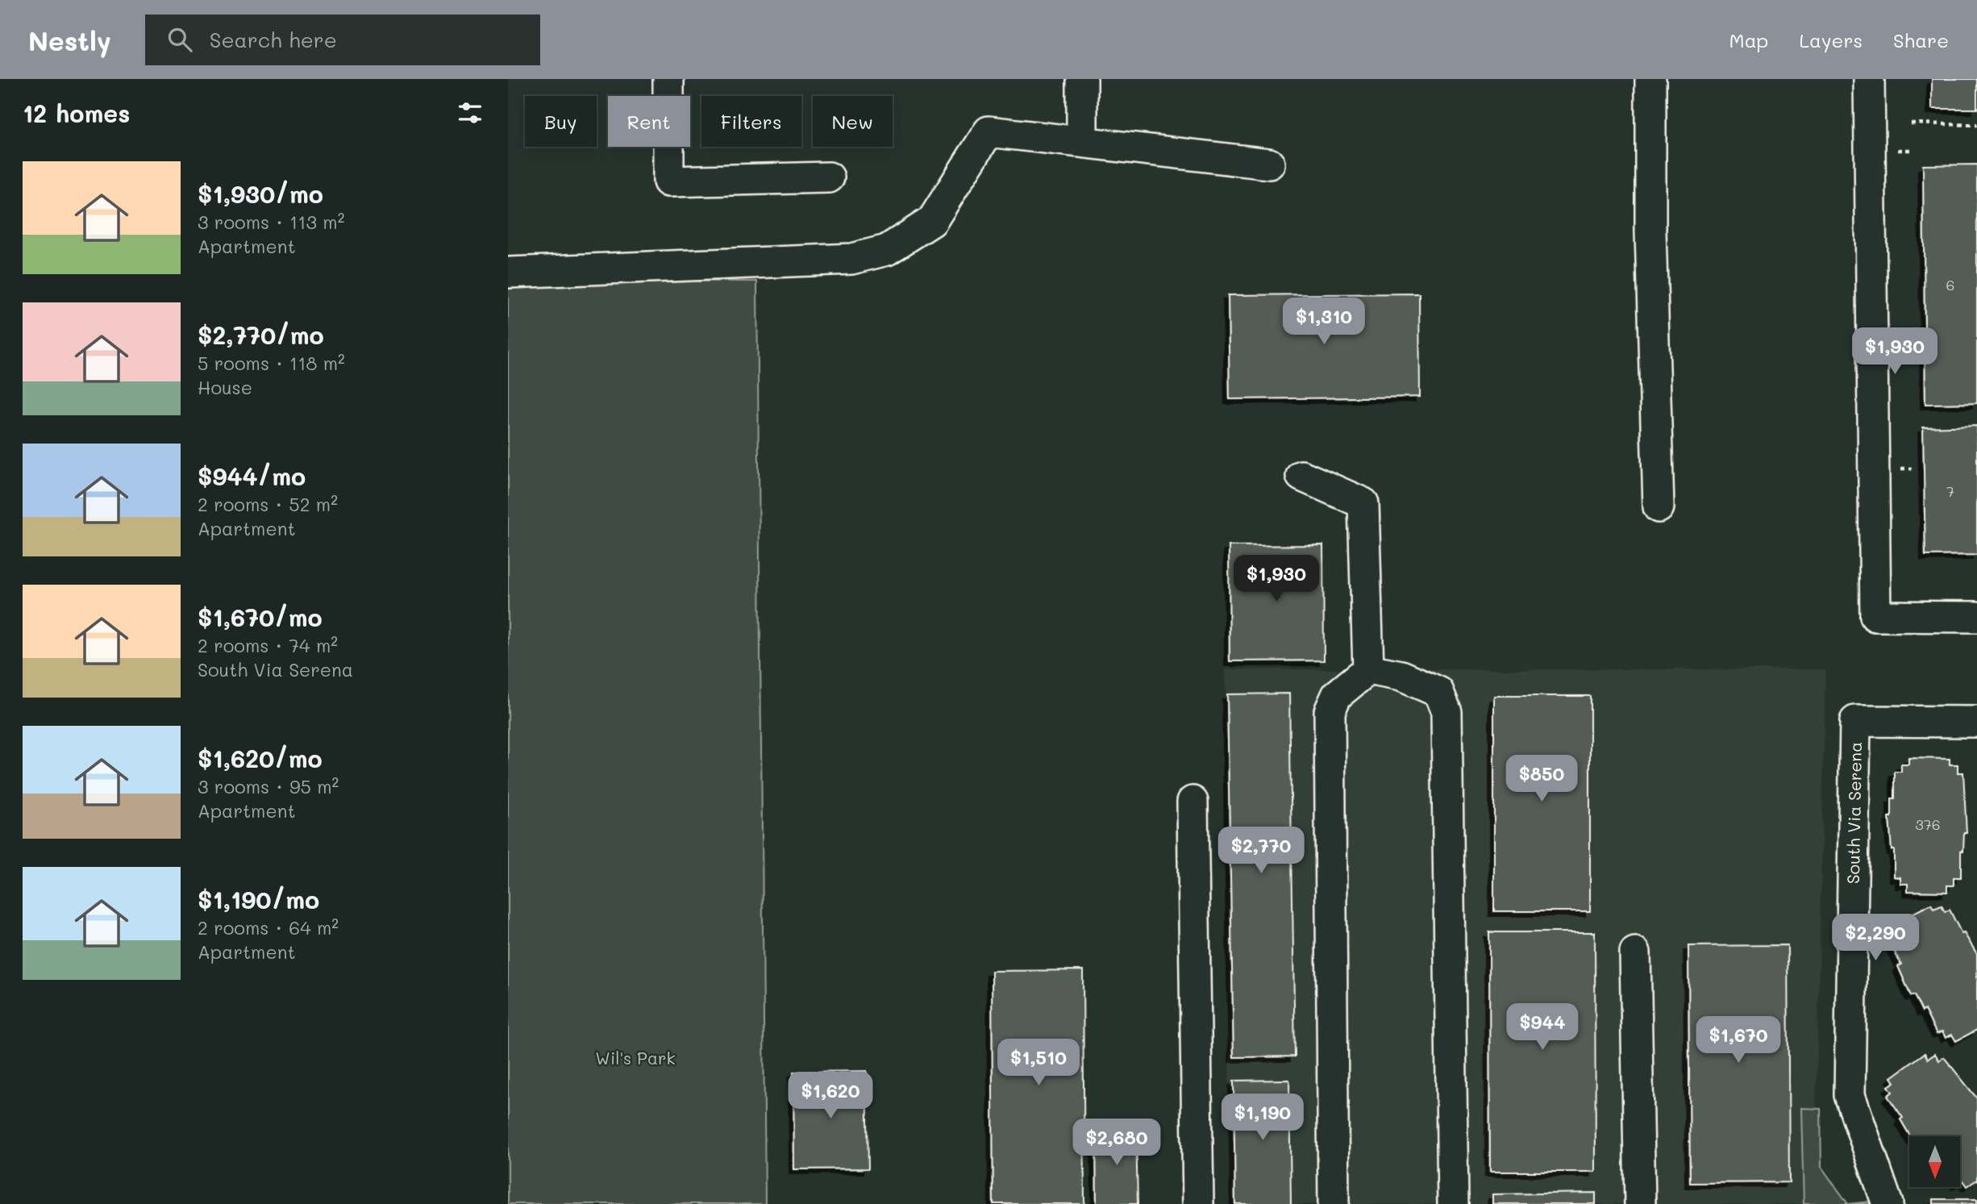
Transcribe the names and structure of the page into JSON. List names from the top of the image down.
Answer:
{
  "streets": {
    "street": ["South Via Serena"]
  },
  "parks": ["Wil's Park"],
  "house_numbers": ["6", "7", "376"],
  "north": "bottom",
  "page": {
    "header": "Nestly",
    "search": "Search here",
    "nav": ["Map", "Layers", "Share"],
    "heading": "12 homes",
    "chip": [
      "Buy",
      "Rent",
      "Filters",
      "New"
    ],
    "list": [
      {
        "name": "$1,930/mo",
        "note": "3 rooms · 113 m² · Apartment"
      },
      {
        "name": "$2,770/mo",
        "note": "5 rooms · 118 m² · House"
      },
      {
        "name": "$944/mo",
        "note": "2 rooms · 52 m² · Apartment"
      },
      {
        "name": "$1,670/mo",
        "note": "2 rooms · 74 m² · South Via Serena"
      },
      {
        "name": "$1,620/mo",
        "note": "3 rooms · 95 m² · Apartment"
      },
      {
        "name": "$1,190/mo",
        "note": "2 rooms · 64 m² · Apartment"
      }
    ],
    "price": [
      "$1,310",
      "$1,930",
      "$1,930",
      "$850",
      "$2,770",
      "$2,290",
      "$944",
      "$1,670",
      "$1,510",
      "$1,620",
      "$1,190",
      "$2,680"
    ]
  }
}
